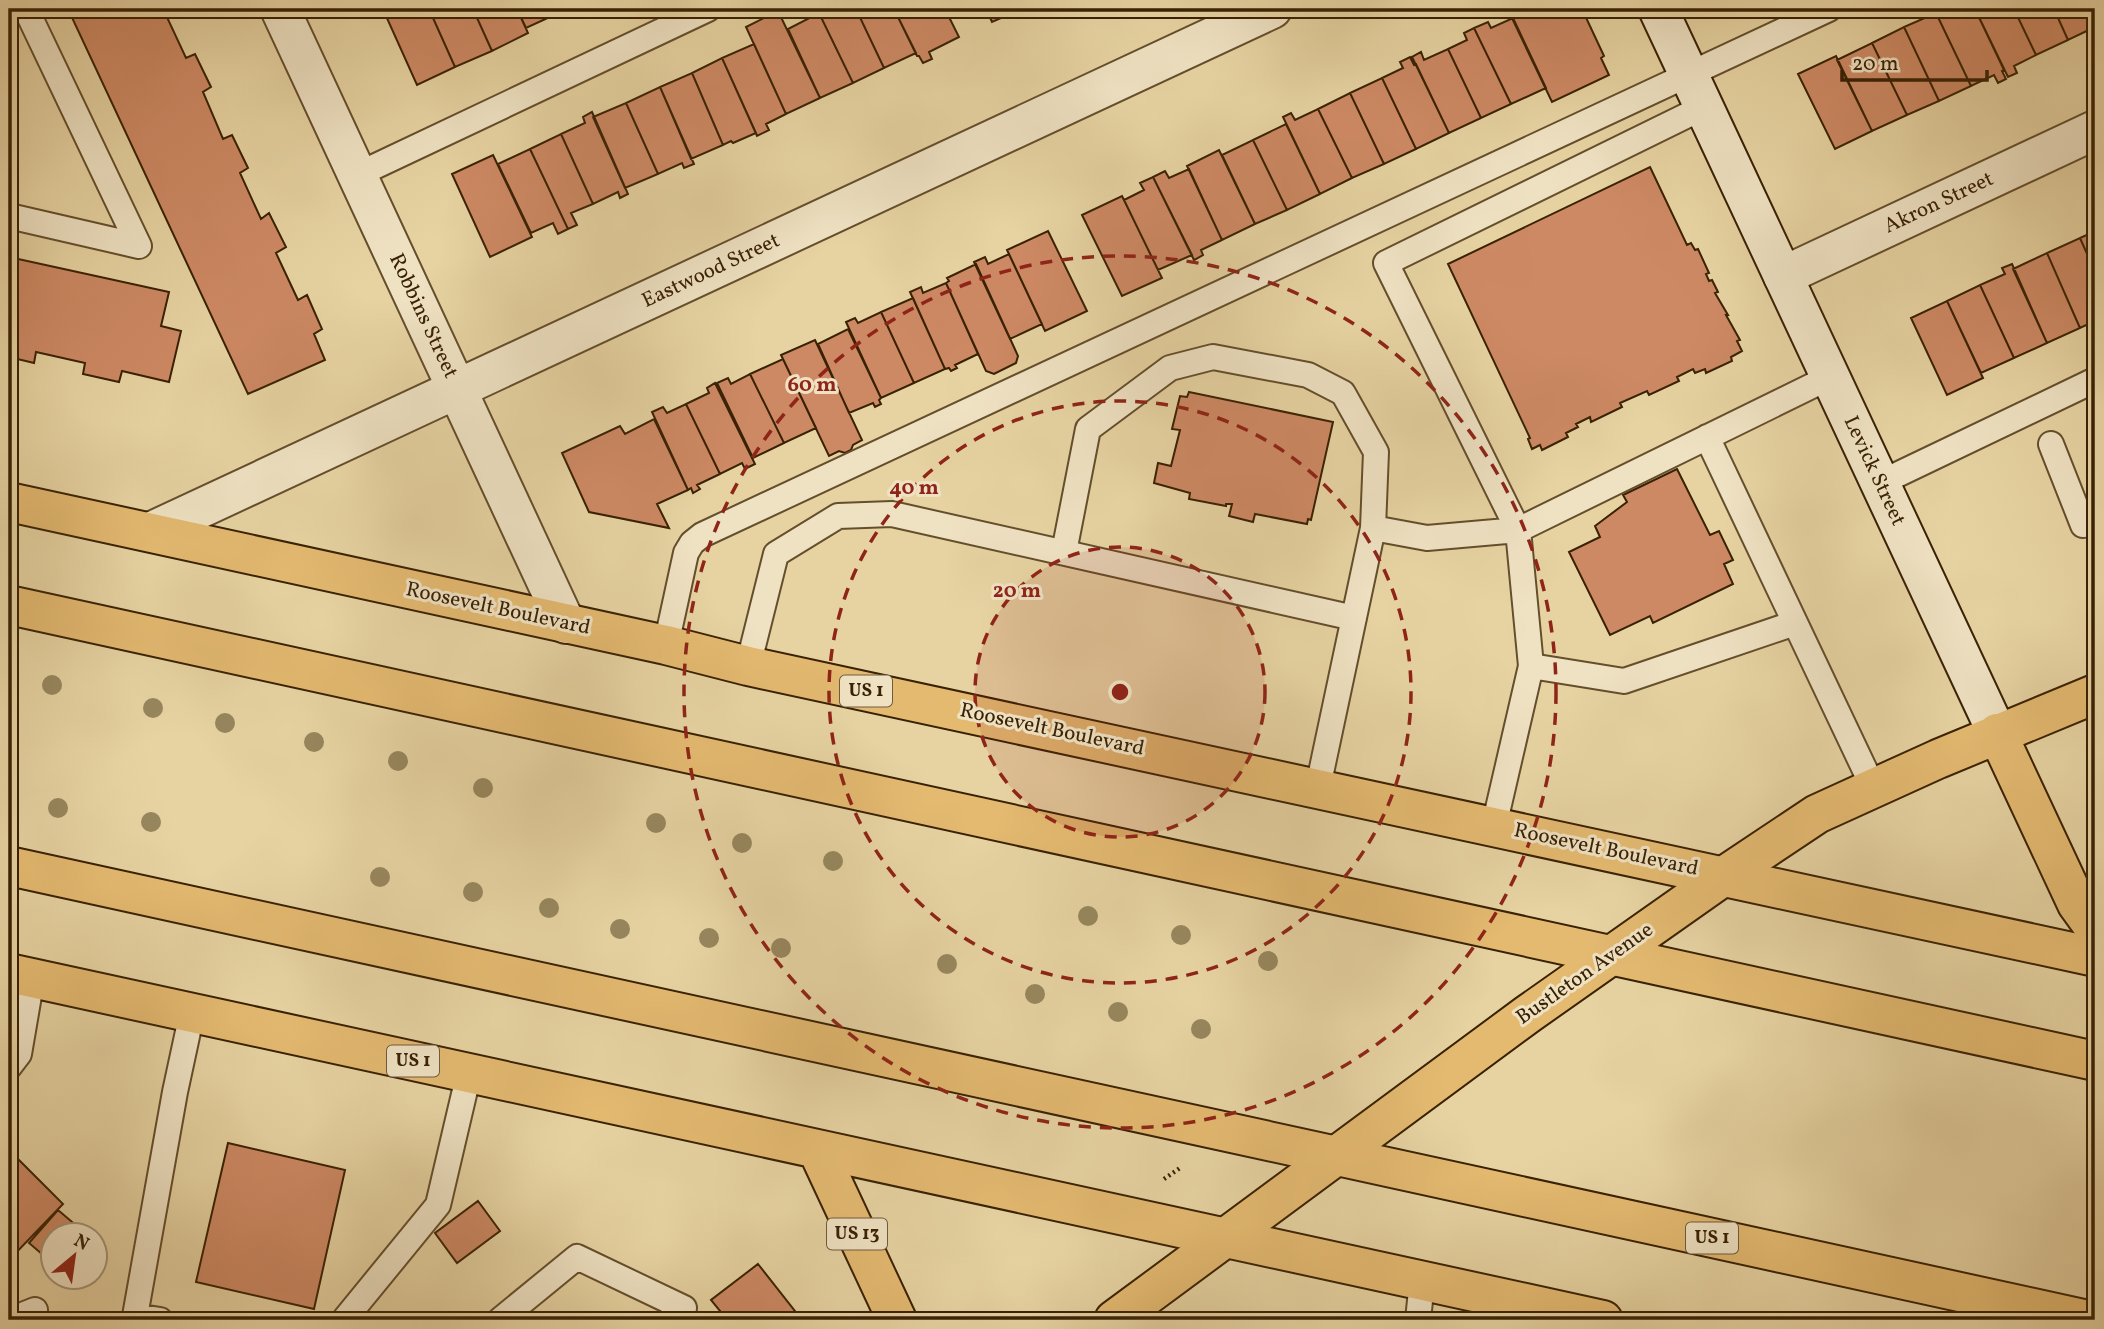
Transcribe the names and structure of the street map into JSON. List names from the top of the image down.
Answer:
{
  "streets": {
    "main road": [
      "Levick Street",
      "Roosevelt Boulevard",
      "US 1",
      "Bustleton Avenue",
      "US 13"
    ],
    "street": ["Akron Street", "Eastwood Street", "Robbins Street"]
  },
  "crossings": [
    ["Akron Street", "Levick Street"],
    ["Eastwood Street", "Robbins Street"],
    ["Eastwood Street", "Roosevelt Boulevard"],
    ["Robbins Street", "Roosevelt Boulevard"],
    ["Levick Street", "Bustleton Avenue"],
    ["Roosevelt Boulevard", "Bustleton Avenue"],
    ["US 1", "Bustleton Avenue"],
    ["US 1", "US 13"]
  ],
  "scale_bar": "20 m",
  "north": "top right",
  "rings": ["60 m", "40 m", "20 m"]
}
